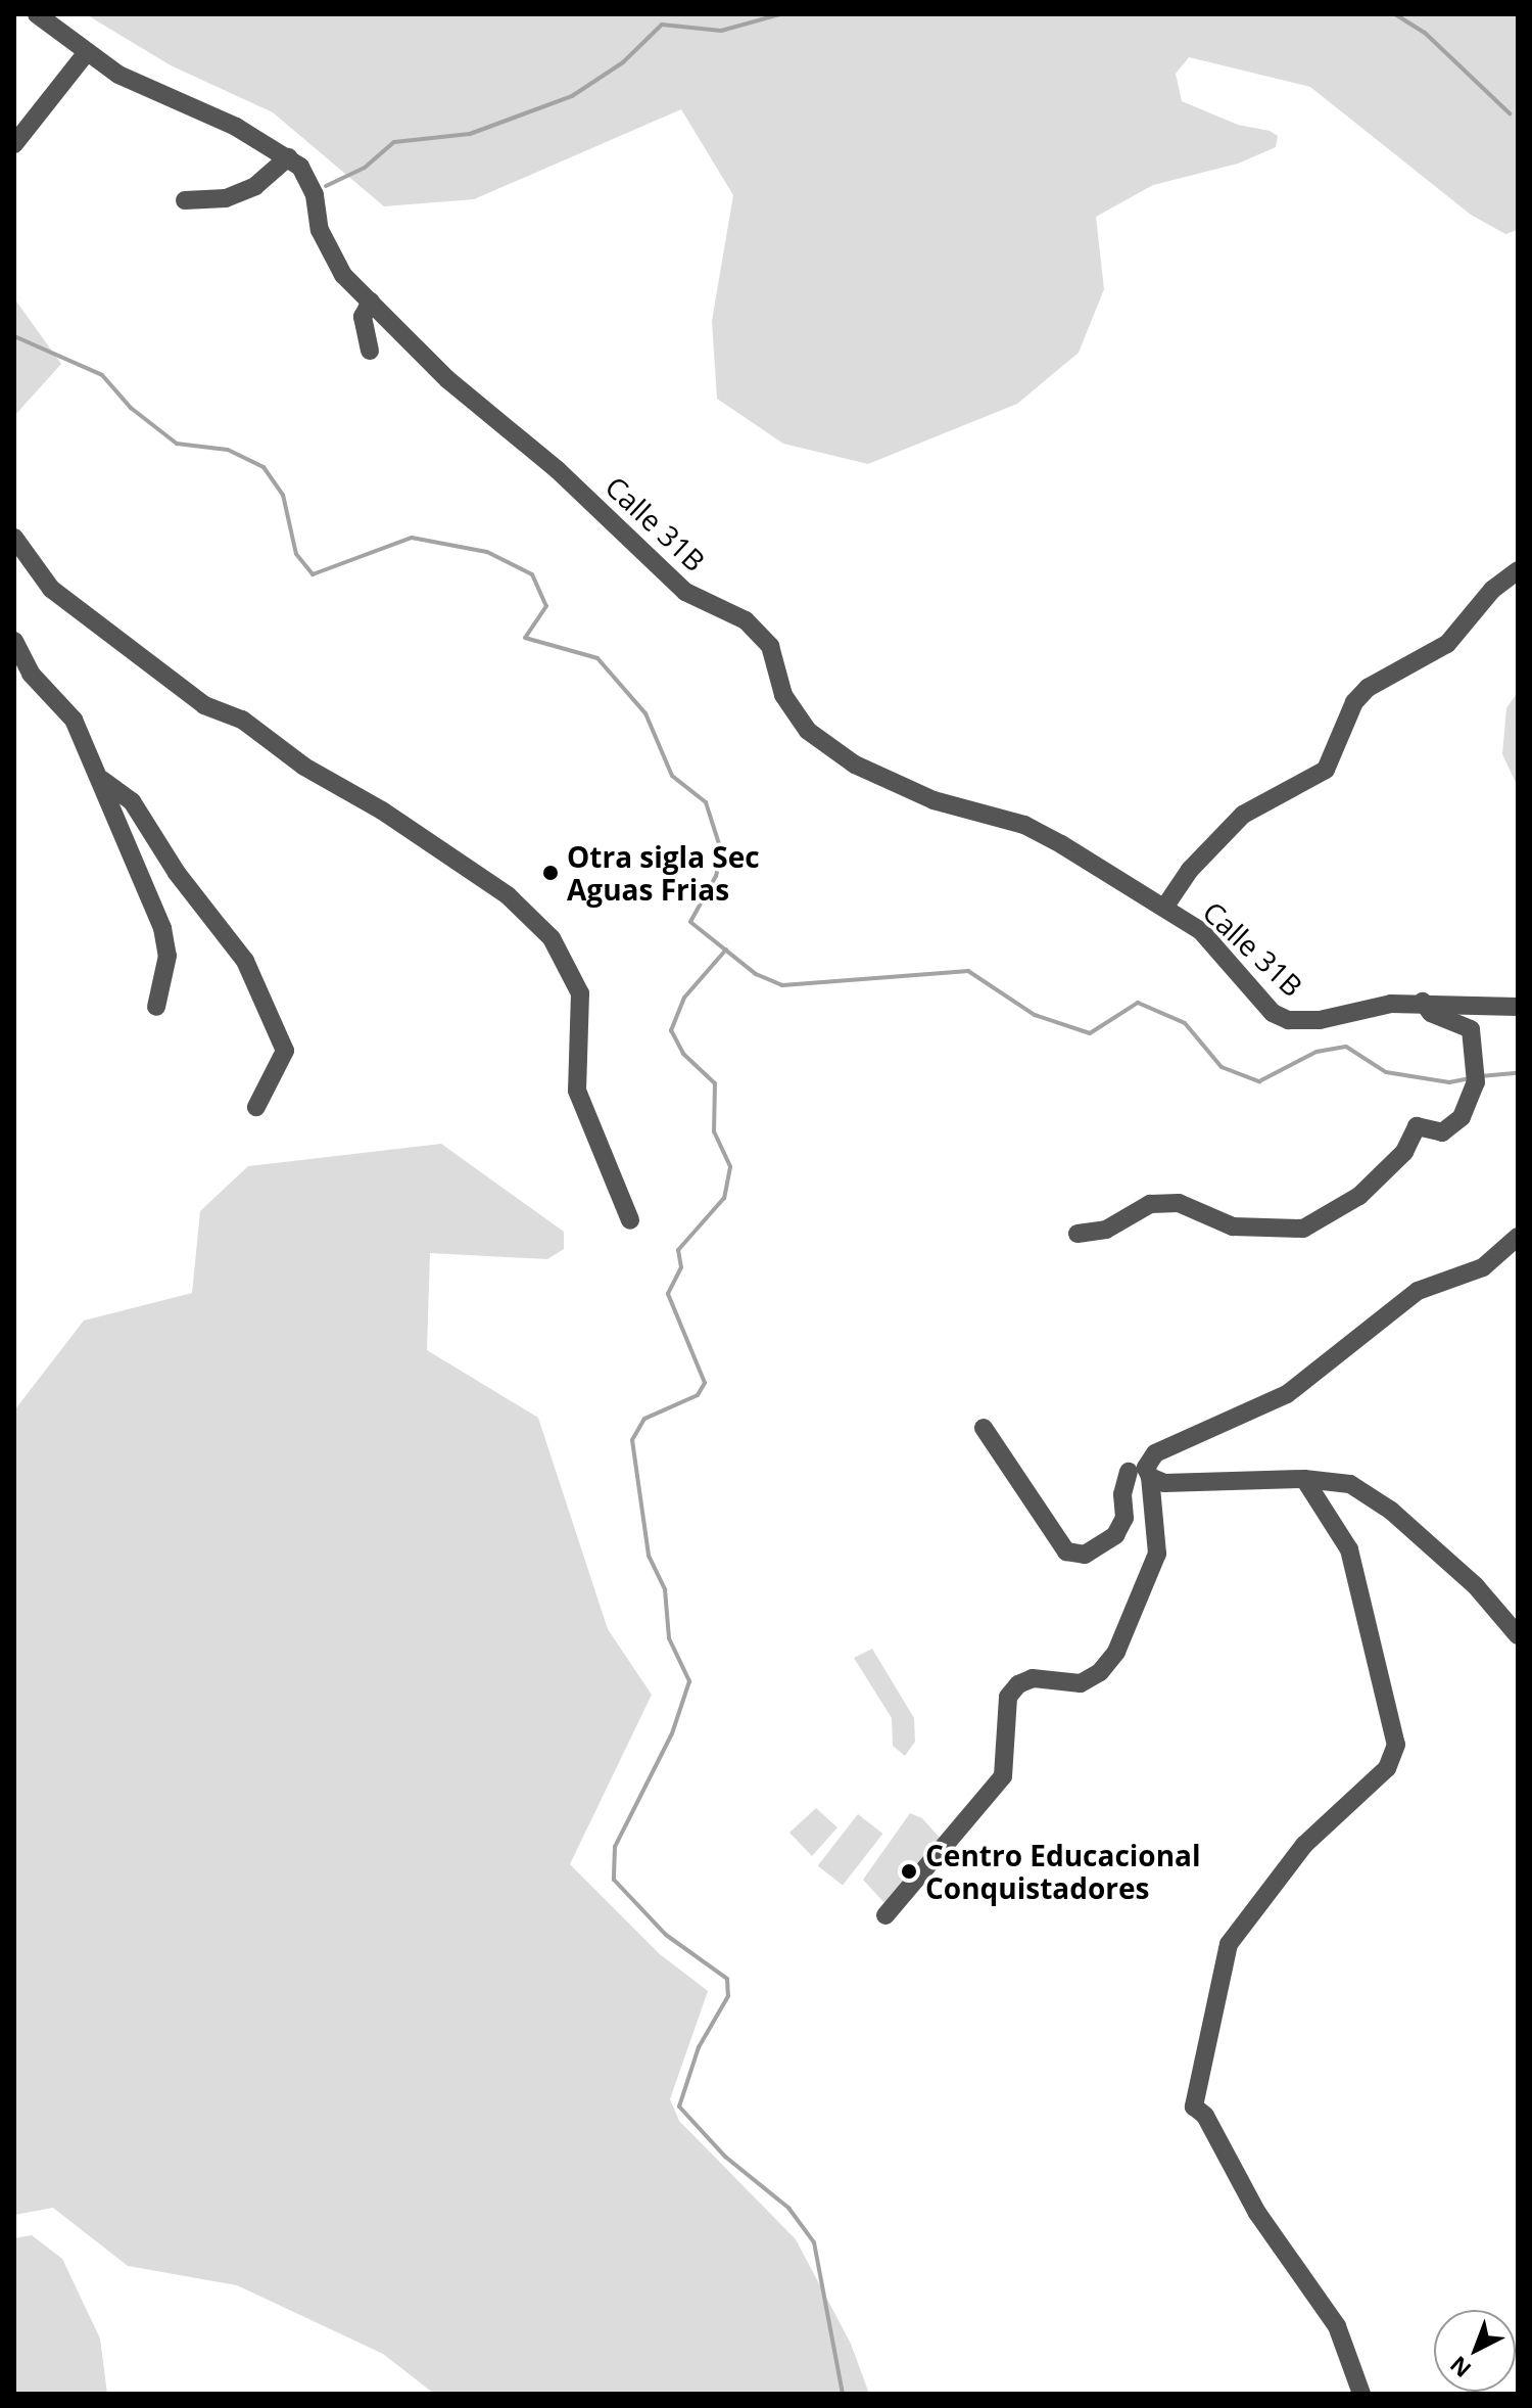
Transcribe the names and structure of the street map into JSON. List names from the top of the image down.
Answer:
{
  "streets": {
    "street": ["Calle 31B"]
  },
  "places": ["Otra sigla Sec Aguas Frias", "Centro Educacional Conquistadores"],
  "north": "bottom left"
}
